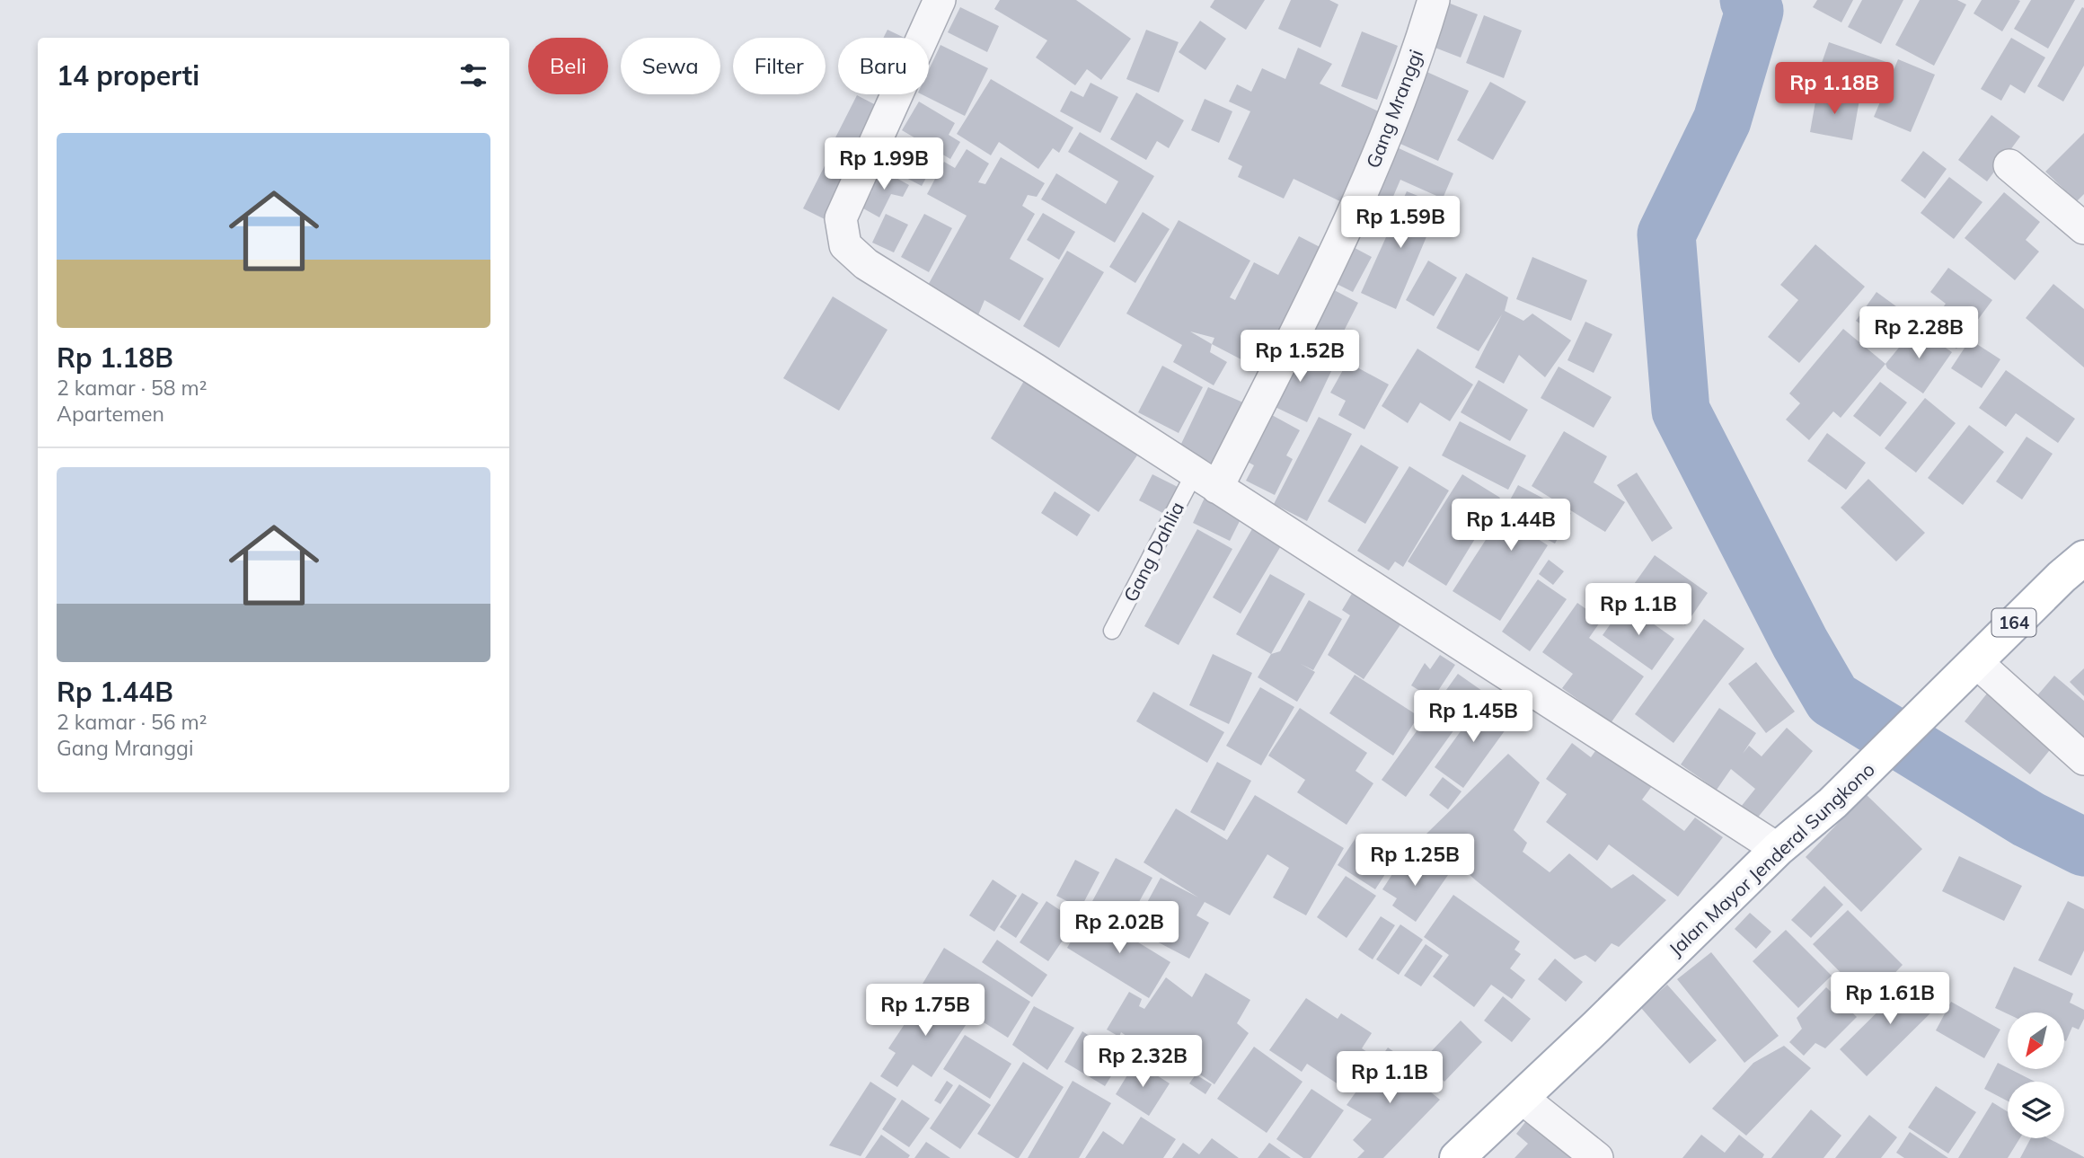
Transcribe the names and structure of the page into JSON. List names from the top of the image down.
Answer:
{
  "streets": {
    "main road": ["164", "Jalan Mayor Jenderal Sungkono"],
    "street": ["Gang Mranggi"],
    "lane": ["Gang Dahlia"]
  },
  "crossings": [
    ["Gang Mranggi", "Gang Dahlia"]
  ],
  "north": "bottom left",
  "page": {
    "chip": [
      "Beli",
      "Sewa",
      "Filter",
      "Baru"
    ],
    "heading": "14 properti",
    "price": [
      "Rp 1.18B",
      "Rp 1.99B",
      "Rp 1.59B",
      "Rp 2.28B",
      "Rp 1.52B",
      "Rp 1.44B",
      "Rp 1.1B",
      "Rp 1.45B",
      "Rp 1.25B",
      "Rp 2.02B",
      "Rp 1.61B",
      "Rp 1.75B",
      "Rp 2.32B",
      "Rp 1.1B"
    ],
    "list": [
      {
        "name": "Rp 1.18B",
        "note": "2 kamar · 58 m² · Apartemen"
      },
      {
        "name": "Rp 1.44B",
        "note": "2 kamar · 56 m² · Gang Mranggi"
      }
    ]
  }
}
